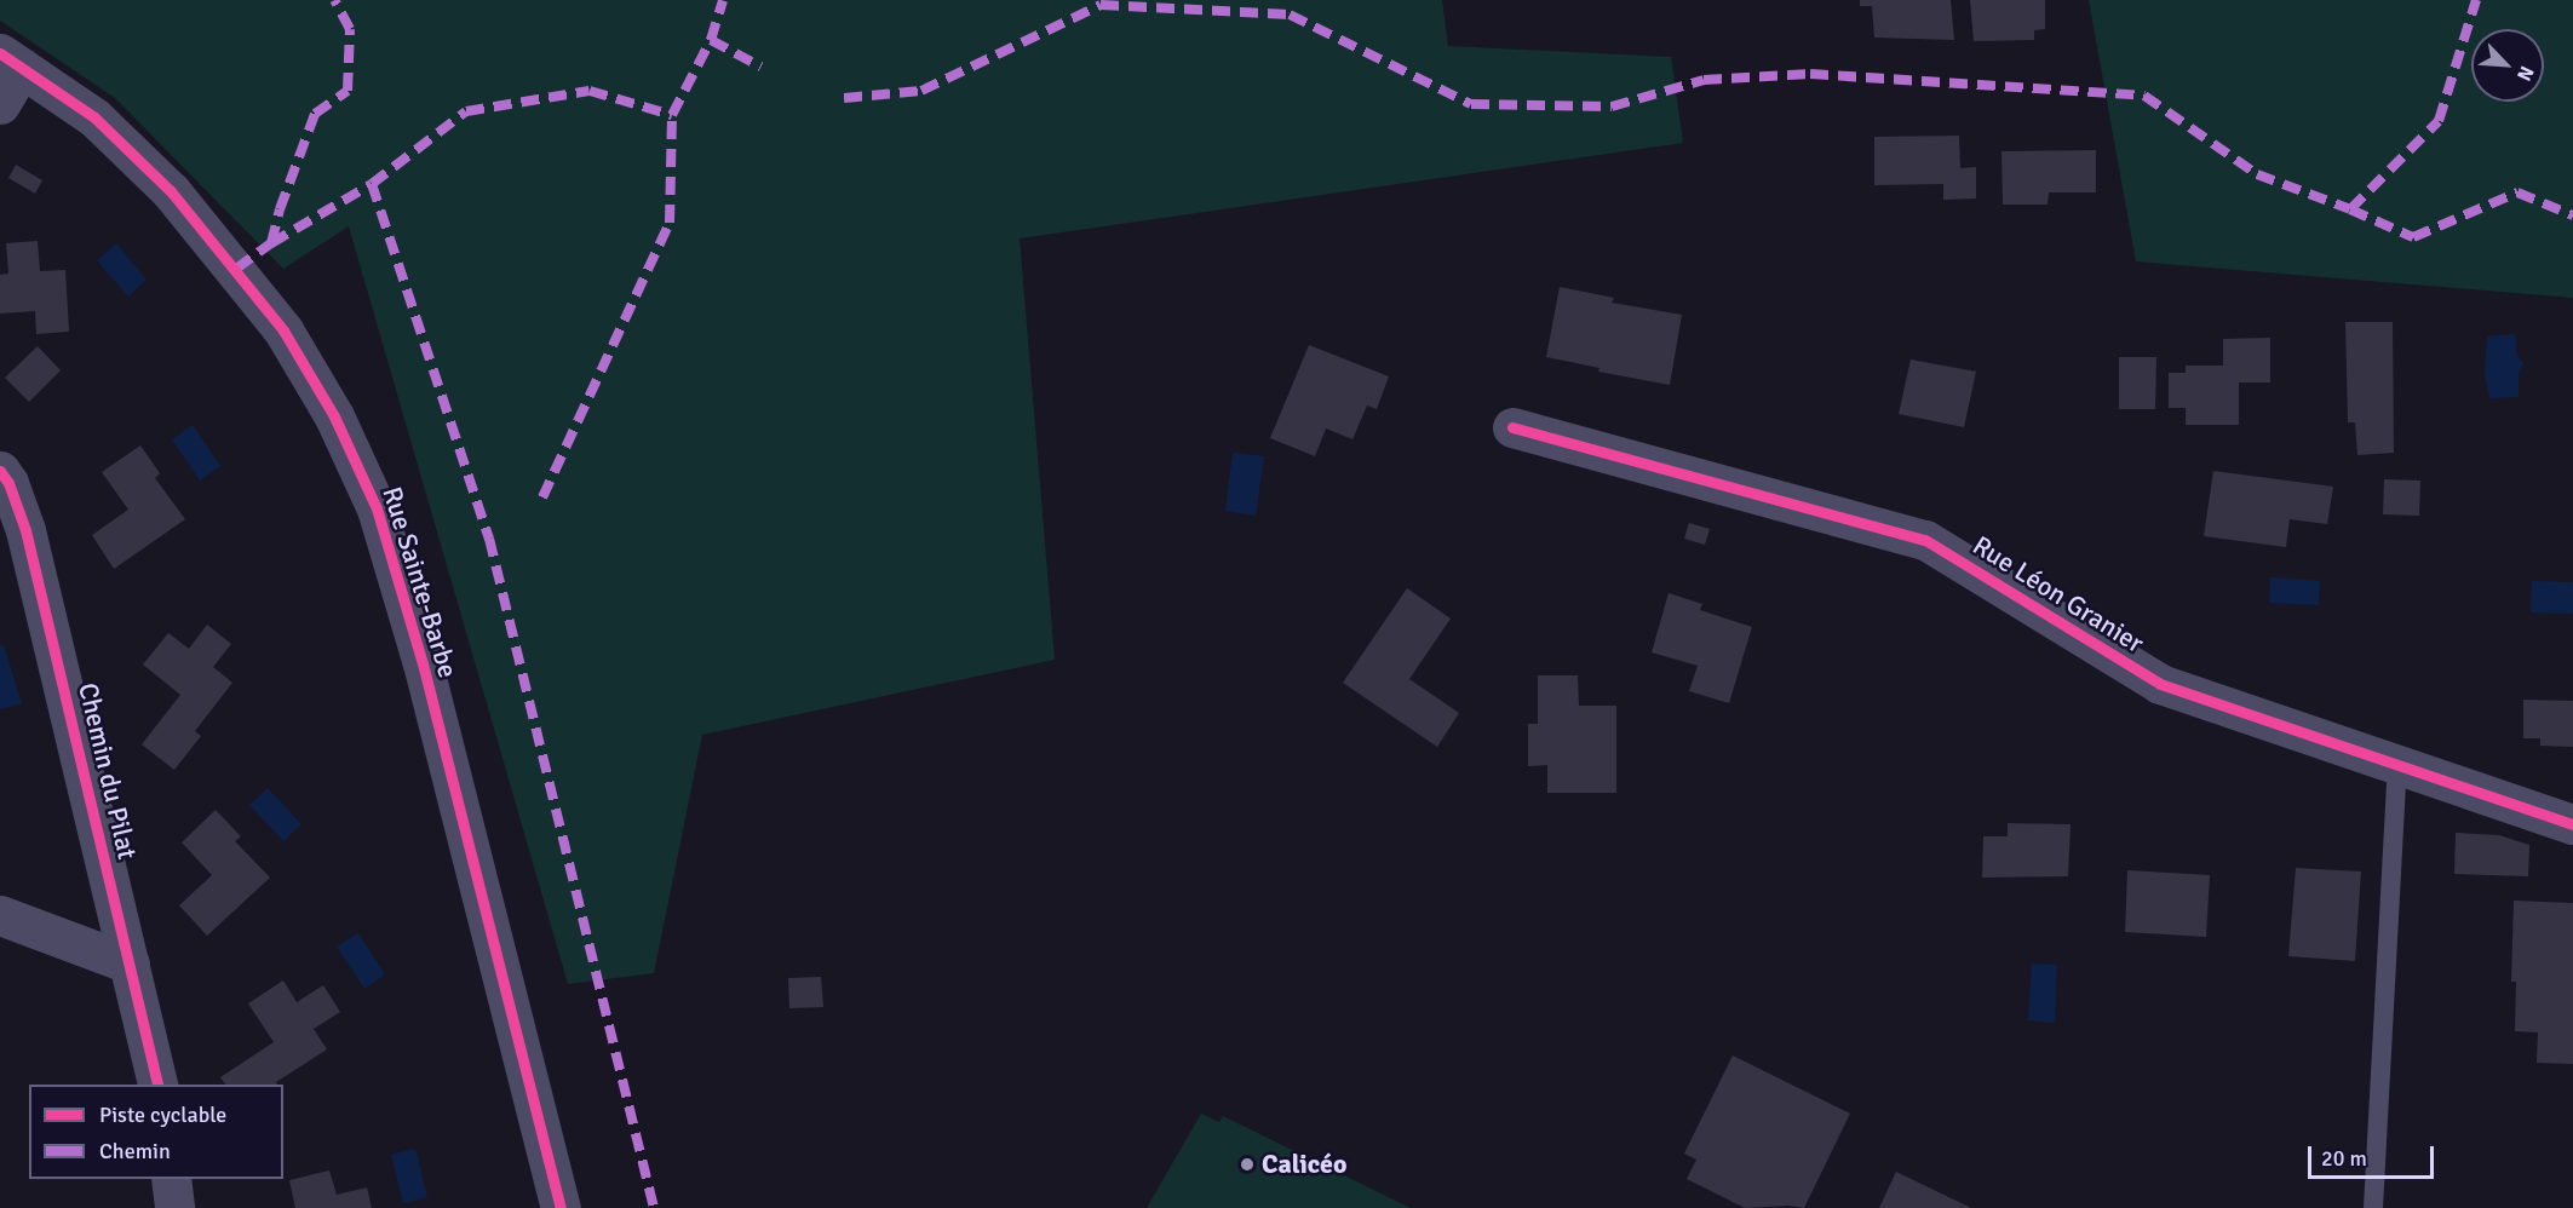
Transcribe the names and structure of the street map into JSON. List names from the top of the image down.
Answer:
{
  "streets": {
    "street": ["Rue Sainte-Barbe", "Rue Léon Granier", "Chemin du Pilat"]
  },
  "places": ["Calicéo"],
  "legend": ["Piste cyclable", "Chemin"],
  "scale_bar": "20 m",
  "north": "bottom right"
}
